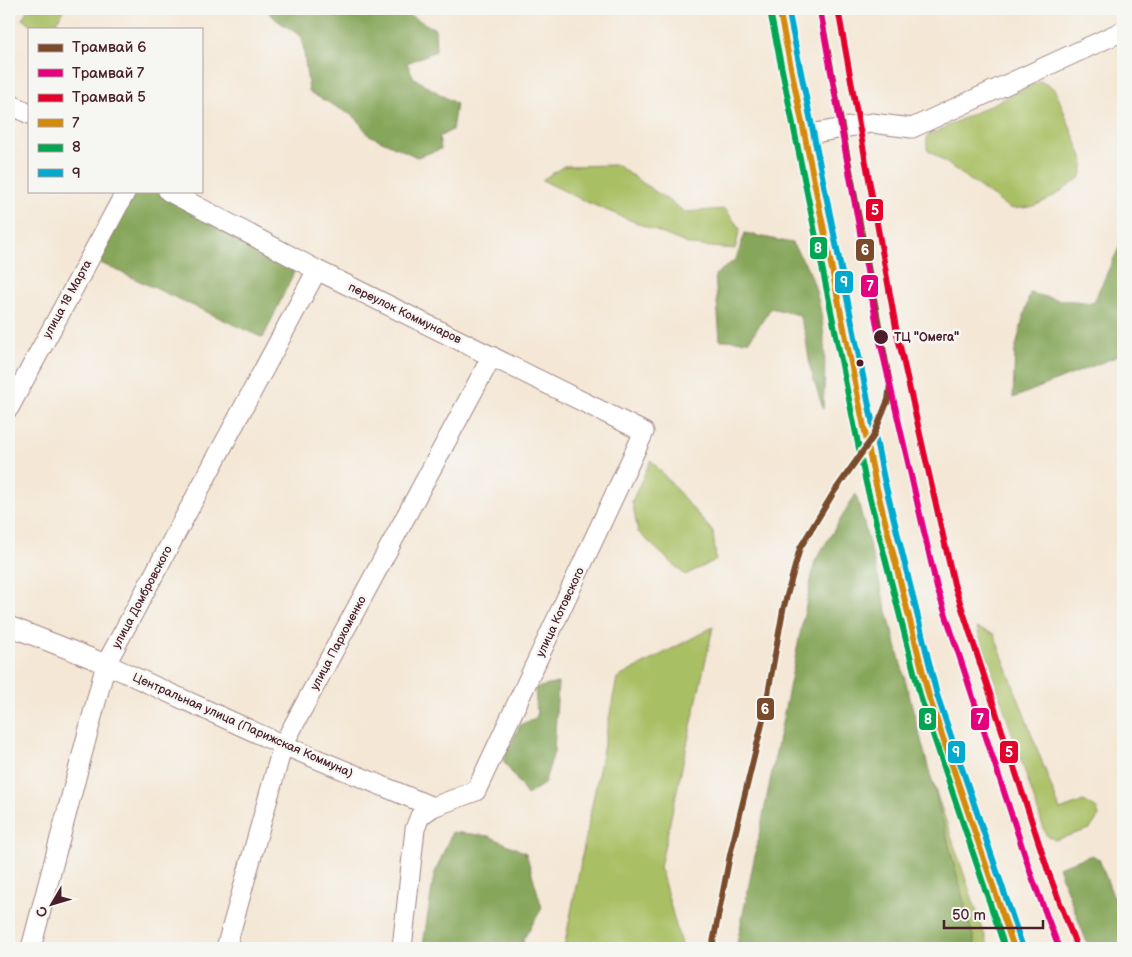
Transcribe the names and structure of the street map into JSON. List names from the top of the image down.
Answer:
{
  "streets": {
    "street": [
      "улица 18 Марта",
      "переулок Коммунаров",
      "улица Домбровского",
      "улица Котовского",
      "улица Пархоменко",
      "Центральная улица (Парижская Коммуна)"
    ]
  },
  "crossings": [
    ["переулок Коммунаров", "улица Домбровского"],
    ["переулок Коммунаров", "улица Котовского"],
    ["переулок Коммунаров", "улица Пархоменко"],
    ["улица Домбровского", "Центральная улица (Парижская Коммуна)"],
    ["улица Котовского", "Центральная улица (Парижская Коммуна)"],
    ["улица Пархоменко", "Центральная улица (Парижская Коммуна)"]
  ],
  "places": ["ТЦ \"Омега\""],
  "lines": [
    "tram line 6",
    "tram line 5",
    "transit line 7",
    "transit line 9",
    "tram line 7",
    "transit line 8"
  ],
  "legend": [
    "Трамвай 6",
    "Трамвай 7",
    "Трамвай 5",
    "7",
    "8",
    "9"
  ],
  "scale_bar": "50 m",
  "north": "bottom left"
}
